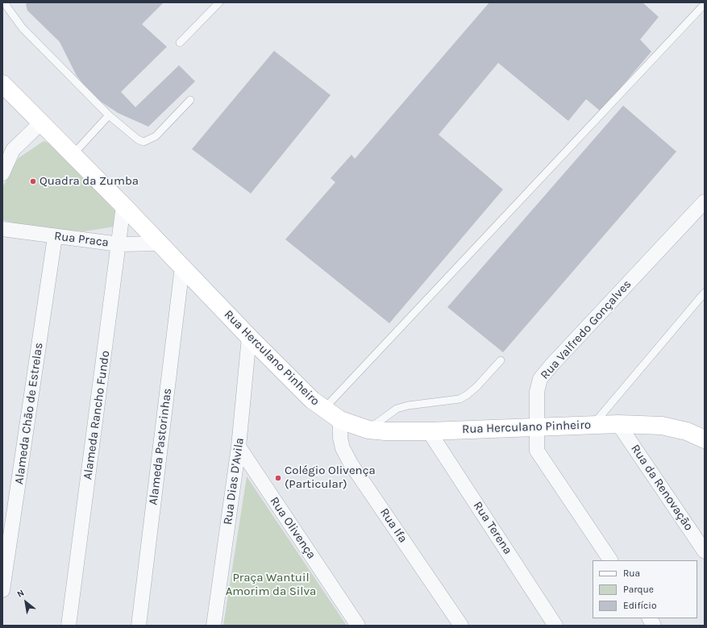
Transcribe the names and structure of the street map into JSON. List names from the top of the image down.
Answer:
{
  "streets": {
    "street": [
      "Rua Praca",
      "Rua Valfredo Gonçalves",
      "Rua Herculano Pinheiro",
      "Alameda Chão de Estrelas",
      "Alameda Rancho Fundo",
      "Alameda Pastorinhas",
      "Rua Dias D'Avila",
      "Rua da Renovação",
      "Rua Ifa",
      "Rua Olivença",
      "Rua Terena"
    ]
  },
  "crossings": [
    ["Rua Praca", "Rua Herculano Pinheiro"],
    ["Rua Praca", "Alameda Chão de Estrelas"],
    ["Rua Praca", "Alameda Rancho Fundo"],
    ["Rua Valfredo Gonçalves", "Rua Herculano Pinheiro"],
    ["Rua Herculano Pinheiro", "Alameda Rancho Fundo"],
    ["Rua Herculano Pinheiro", "Alameda Pastorinhas"],
    ["Rua Herculano Pinheiro", "Rua Dias D'Avila"],
    ["Rua Herculano Pinheiro", "Rua da Renovação"],
    ["Rua Herculano Pinheiro", "Rua Ifa"],
    ["Rua Herculano Pinheiro", "Rua Terena"],
    ["Rua Dias D'Avila", "Rua Olivença"]
  ],
  "parks": ["Praça Wantuil Amorim da Silva"],
  "places": ["Quadra da Zumba", "Colégio Olivença (Particular)"],
  "legend": ["Rua", "Parque", "Edifício"],
  "north": "top left"
}
